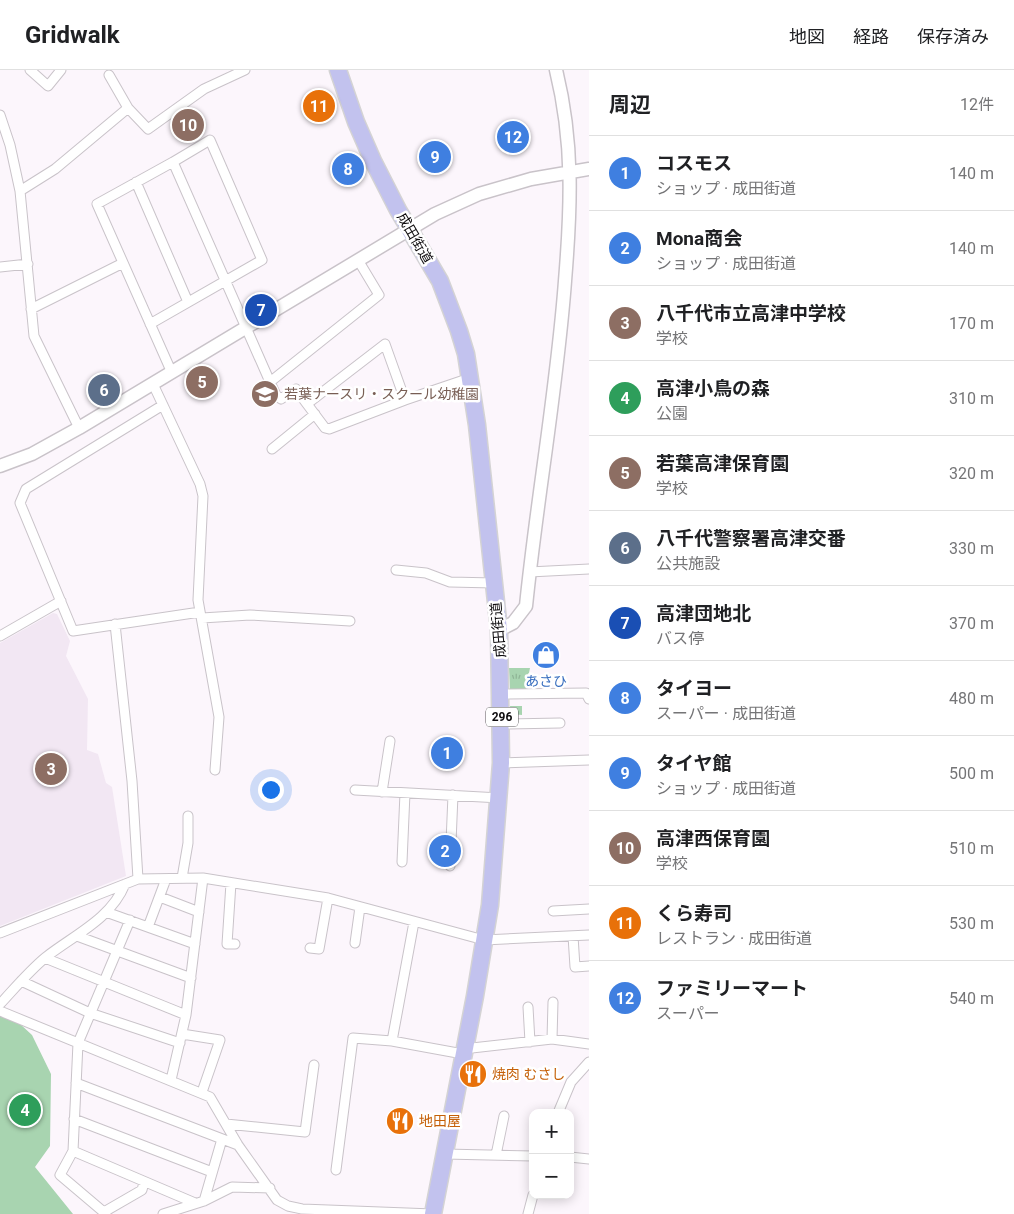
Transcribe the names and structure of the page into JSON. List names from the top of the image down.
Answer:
{
  "streets": {
    "highway": ["成田街道", "296"]
  },
  "places": {
    "school or university": ["若葉ナースリ・スクール幼稚園"],
    "shop": ["あさひ"],
    "restaurant": ["焼肉 むさし", "地田屋"]
  },
  "page": {
    "header": "Gridwalk",
    "nav": ["地図", "経路", "保存済み"],
    "heading": ["周辺", "12件"],
    "pins": [
      "11",
      "10",
      "12",
      "9",
      "8",
      "7",
      "5",
      "6",
      "1",
      "3",
      "2",
      "4"
    ],
    "list": [
      {
        "mark": "1",
        "name": "コスモス",
        "note": "ショップ · 成田街道",
        "value": "140 m"
      },
      {
        "mark": "2",
        "name": "Mona商会",
        "note": "ショップ · 成田街道",
        "value": "140 m"
      },
      {
        "mark": "3",
        "name": "八千代市立高津中学校",
        "note": "学校",
        "value": "170 m"
      },
      {
        "mark": "4",
        "name": "高津小鳥の森",
        "note": "公園",
        "value": "310 m"
      },
      {
        "mark": "5",
        "name": "若葉高津保育園",
        "note": "学校",
        "value": "320 m"
      },
      {
        "mark": "6",
        "name": "八千代警察署高津交番",
        "note": "公共施設",
        "value": "330 m"
      },
      {
        "mark": "7",
        "name": "高津団地北",
        "note": "バス停",
        "value": "370 m"
      },
      {
        "mark": "8",
        "name": "タイヨー",
        "note": "スーパー · 成田街道",
        "value": "480 m"
      },
      {
        "mark": "9",
        "name": "タイヤ館",
        "note": "ショップ · 成田街道",
        "value": "500 m"
      },
      {
        "mark": "10",
        "name": "高津西保育園",
        "note": "学校",
        "value": "510 m"
      },
      {
        "mark": "11",
        "name": "くら寿司",
        "note": "レストラン · 成田街道",
        "value": "530 m"
      },
      {
        "mark": "12",
        "name": "ファミリーマート",
        "note": "スーパー",
        "value": "540 m"
      }
    ],
    "map_buttons": ["+", "−"]
  }
}
